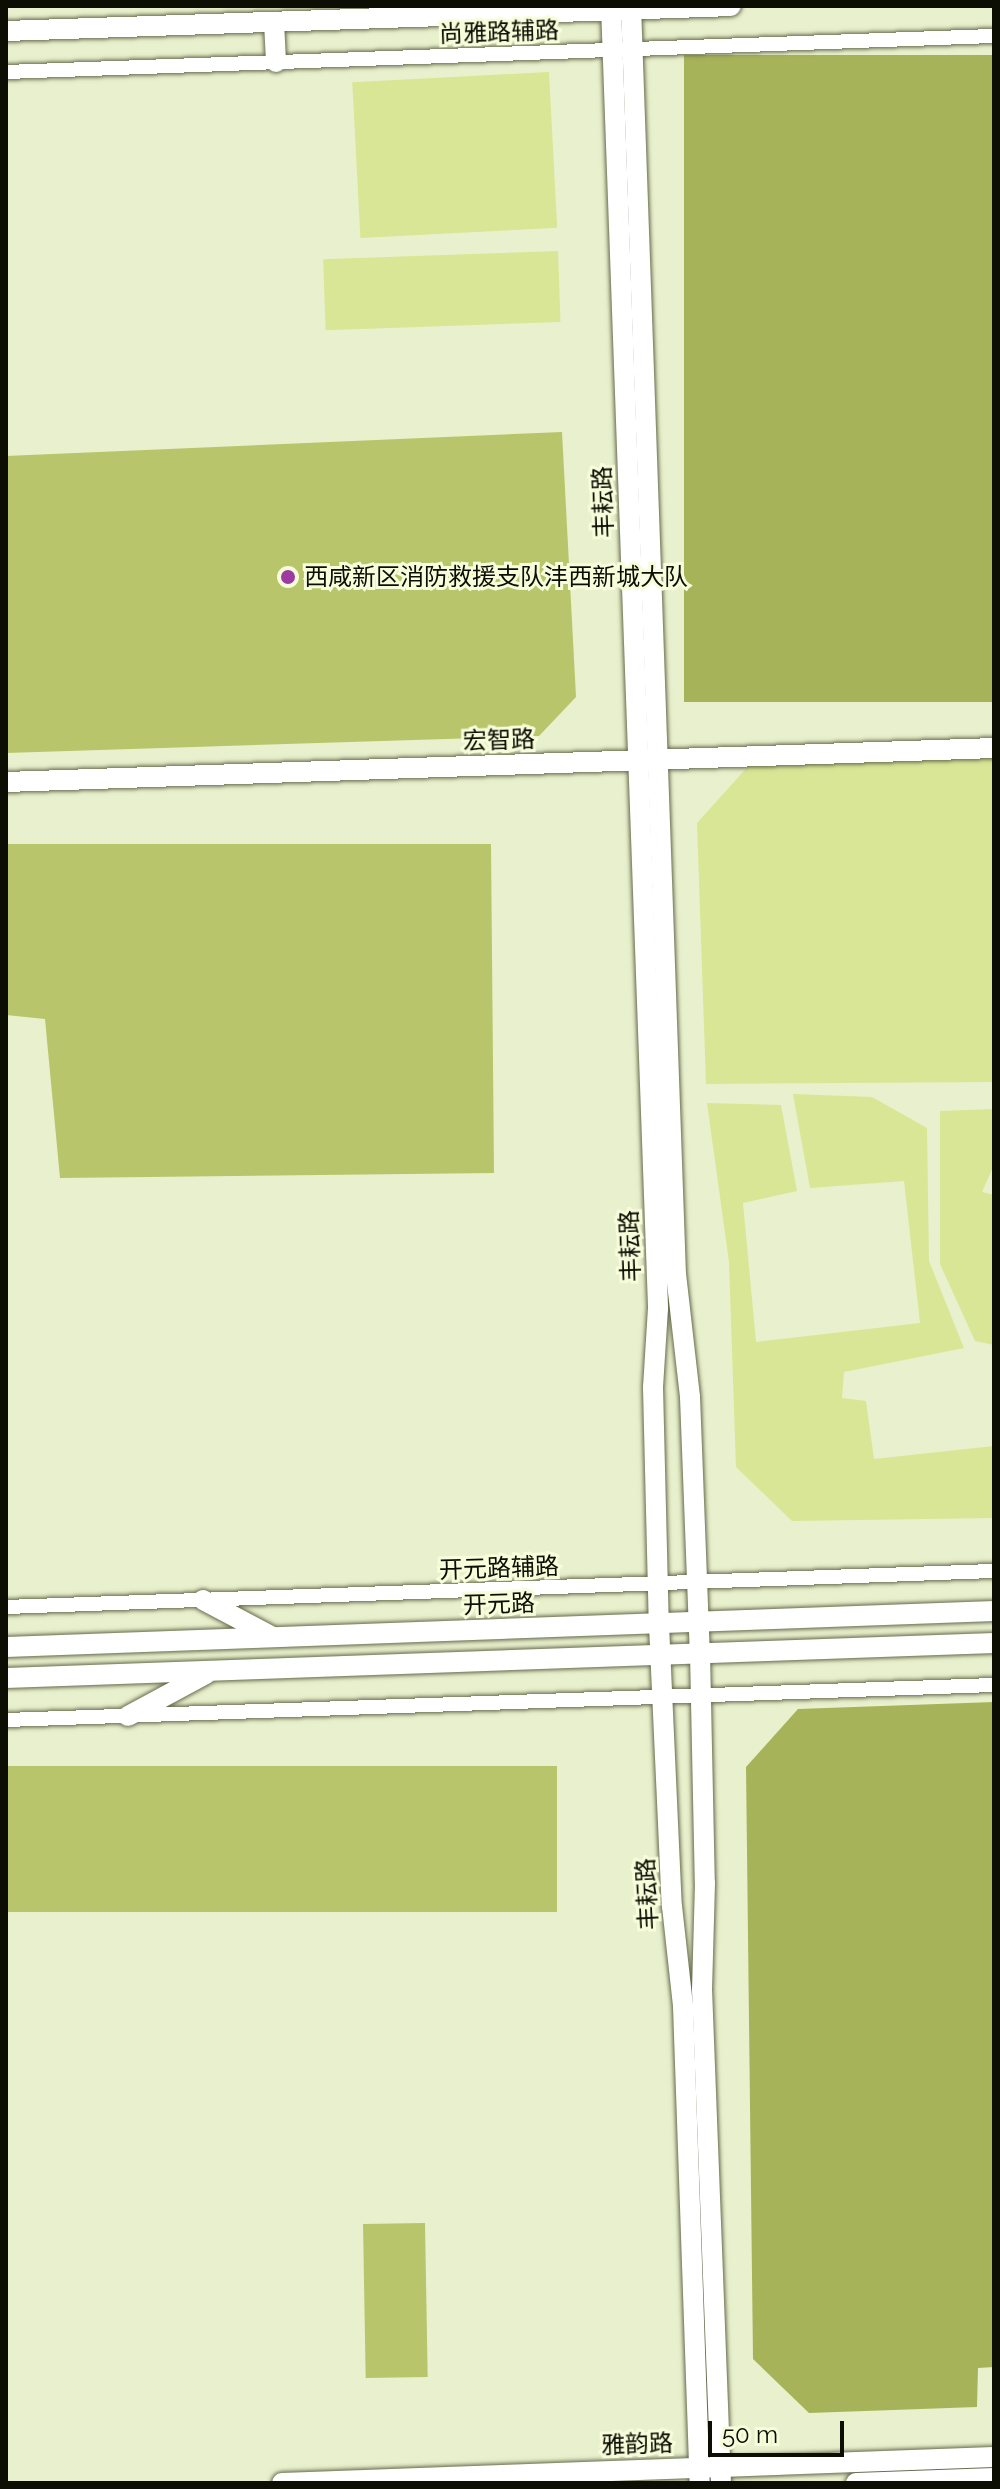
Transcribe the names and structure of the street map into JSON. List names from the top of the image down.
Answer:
{
  "streets": {
    "street": [
      "尚雅路辅路",
      "丰耘路",
      "宏智路",
      "开元路辅路",
      "开元路",
      "雅韵路"
    ]
  },
  "crossings": [
    ["尚雅路辅路", "丰耘路"],
    ["丰耘路", "宏智路"],
    ["丰耘路", "开元路辅路"],
    ["丰耘路", "开元路"],
    ["丰耘路", "雅韵路"]
  ],
  "places": ["西咸新区消防救援支队沣西新城大队"],
  "scale_bar": "50 m"
}
